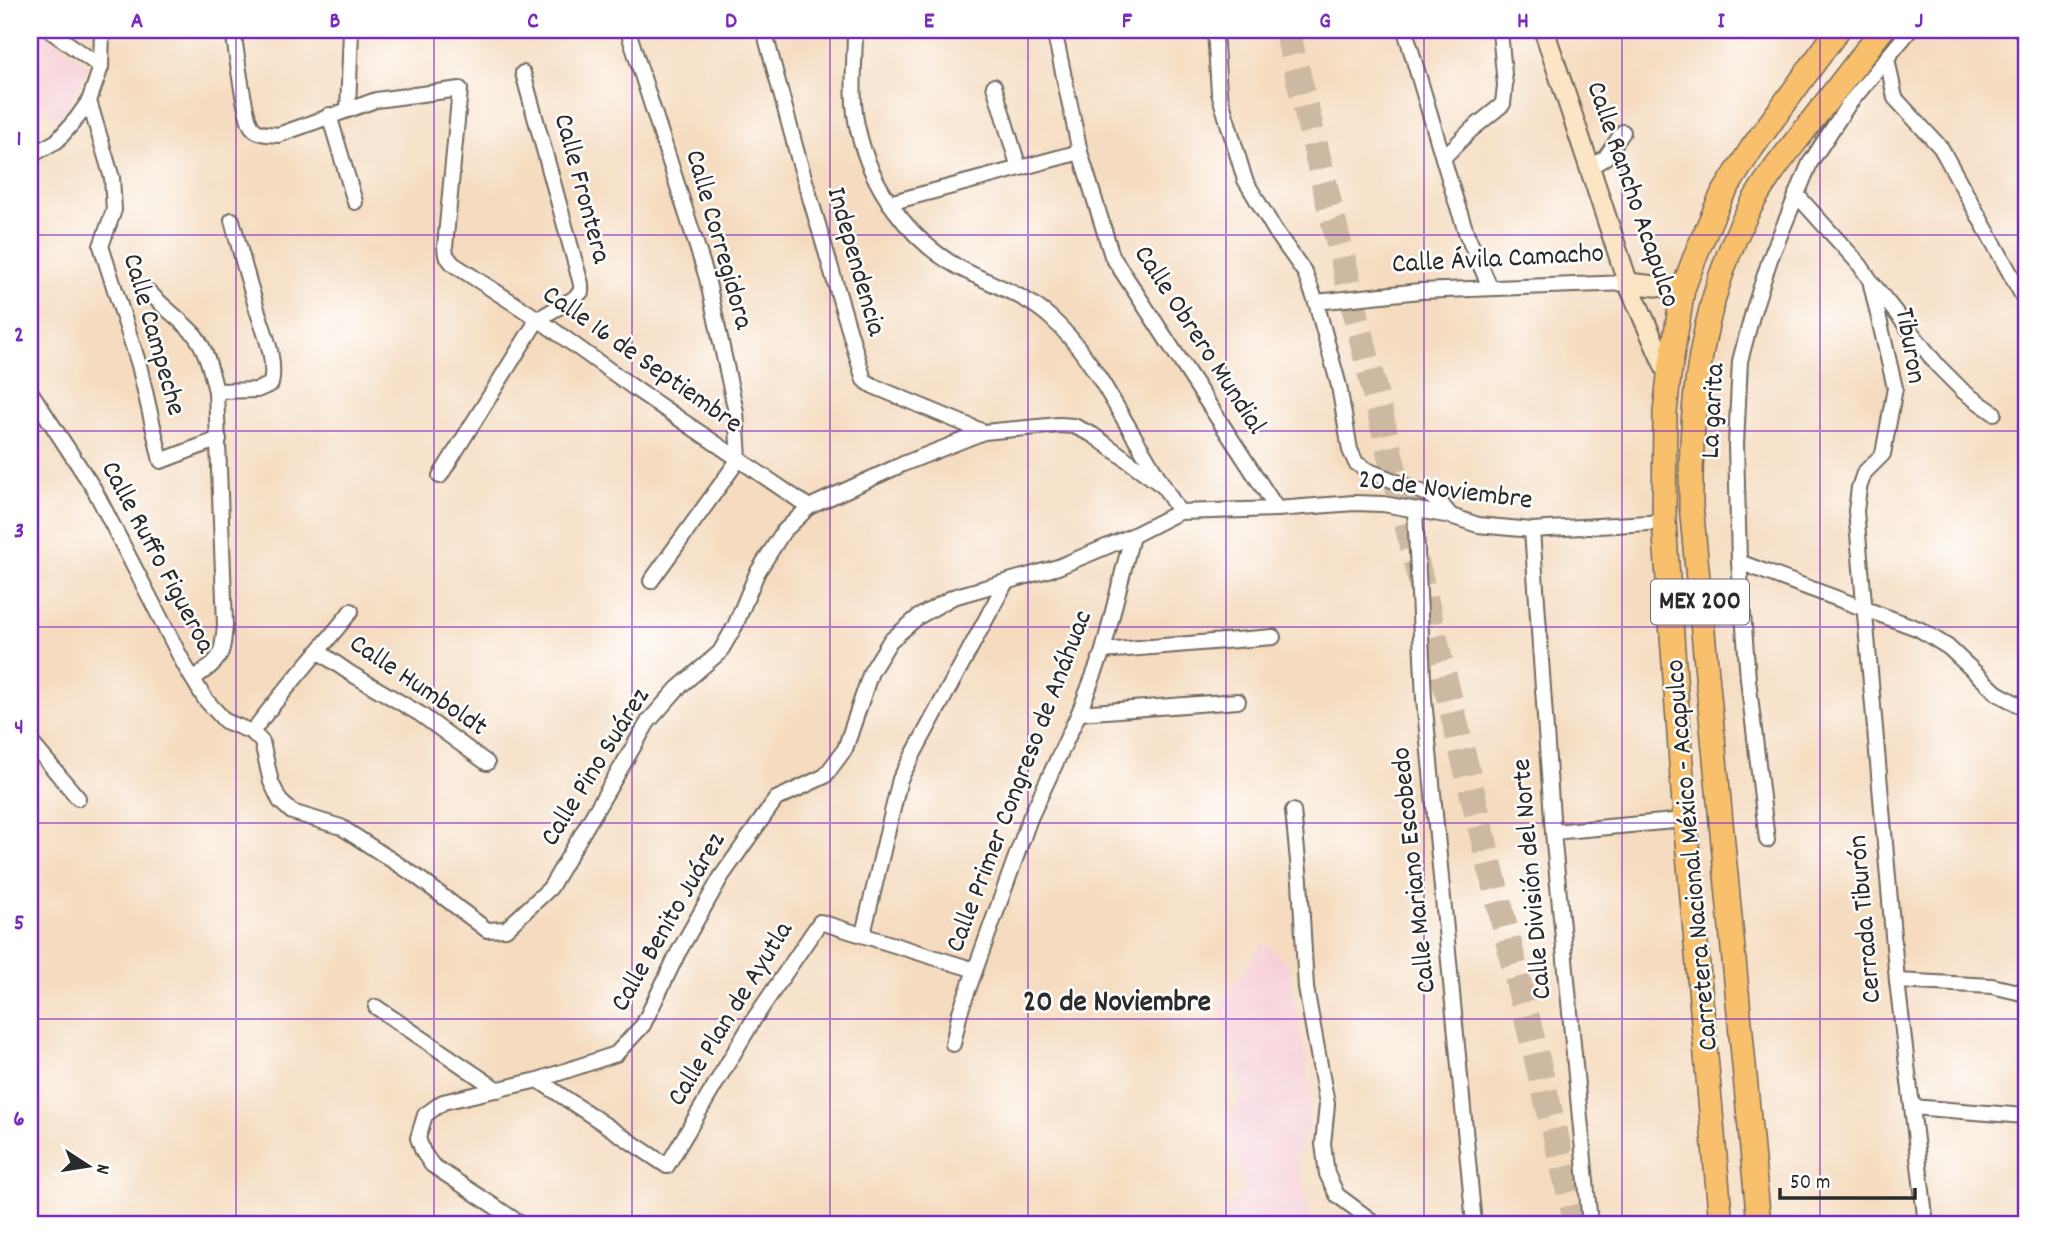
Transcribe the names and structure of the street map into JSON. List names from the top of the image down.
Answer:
{
  "streets": {
    "main road": [
      "Calle Rancho Acapulco",
      "Calle Ávila Camacho",
      "MEX 200",
      "Carretera Nacional México - Acapulco"
    ],
    "street": [
      "Calle Frontera",
      "Calle Corregidora",
      "Independencia",
      "Calle Campeche",
      "Calle Obrero Mundial",
      "Tiburon",
      "Calle 16 de Septiembre",
      "La garita",
      "20 de Noviembre",
      "Calle Ruffo Figueroa",
      "Calle Humboldt",
      "Calle Pino Suárez",
      "Calle Primer Congreso de Anáhuac",
      "Calle Mariano Escobedo",
      "Calle División del Norte",
      "Cerrada Tiburón",
      "Calle Benito Juárez",
      "Calle Plan de Ayutla"
    ]
  },
  "crossings": [
    ["Calle Frontera", "Calle 16 de Septiembre"],
    ["Calle Rancho Acapulco", "Calle Ávila Camacho"],
    ["Calle Rancho Acapulco", "Carretera Nacional México - Acapulco"],
    ["Calle Corregidora", "Calle 16 de Septiembre"],
    ["Calle Ávila Camacho", "Carretera Nacional México - Acapulco"],
    ["Independencia", "Calle Pino Suárez"],
    ["Calle Obrero Mundial", "20 de Noviembre"],
    ["Tiburon", "La garita"],
    ["Tiburon", "Cerrada Tiburón"],
    ["Calle 16 de Septiembre", "Calle Pino Suárez"],
    ["20 de Noviembre", "Carretera Nacional México - Acapulco"],
    ["20 de Noviembre", "Calle Mariano Escobedo"],
    ["20 de Noviembre", "Calle División del Norte"],
    ["20 de Noviembre", "Calle Benito Juárez"],
    ["Calle Ruffo Figueroa", "Calle Pino Suárez"],
    ["Calle Primer Congreso de Anáhuac", "Calle Benito Juárez"],
    ["Calle Primer Congreso de Anáhuac", "Calle Plan de Ayutla"],
    ["Calle Benito Juárez", "Calle Plan de Ayutla"]
  ],
  "districts": ["20 de Noviembre"],
  "scale_bar": "50 m",
  "north": "right",
  "grid": {
    "columns": [
      "A",
      "B",
      "C",
      "D",
      "E",
      "F",
      "G",
      "H",
      "I",
      "J"
    ],
    "rows": [
      "1",
      "2",
      "3",
      "4",
      "5",
      "6"
    ]
  }
}
